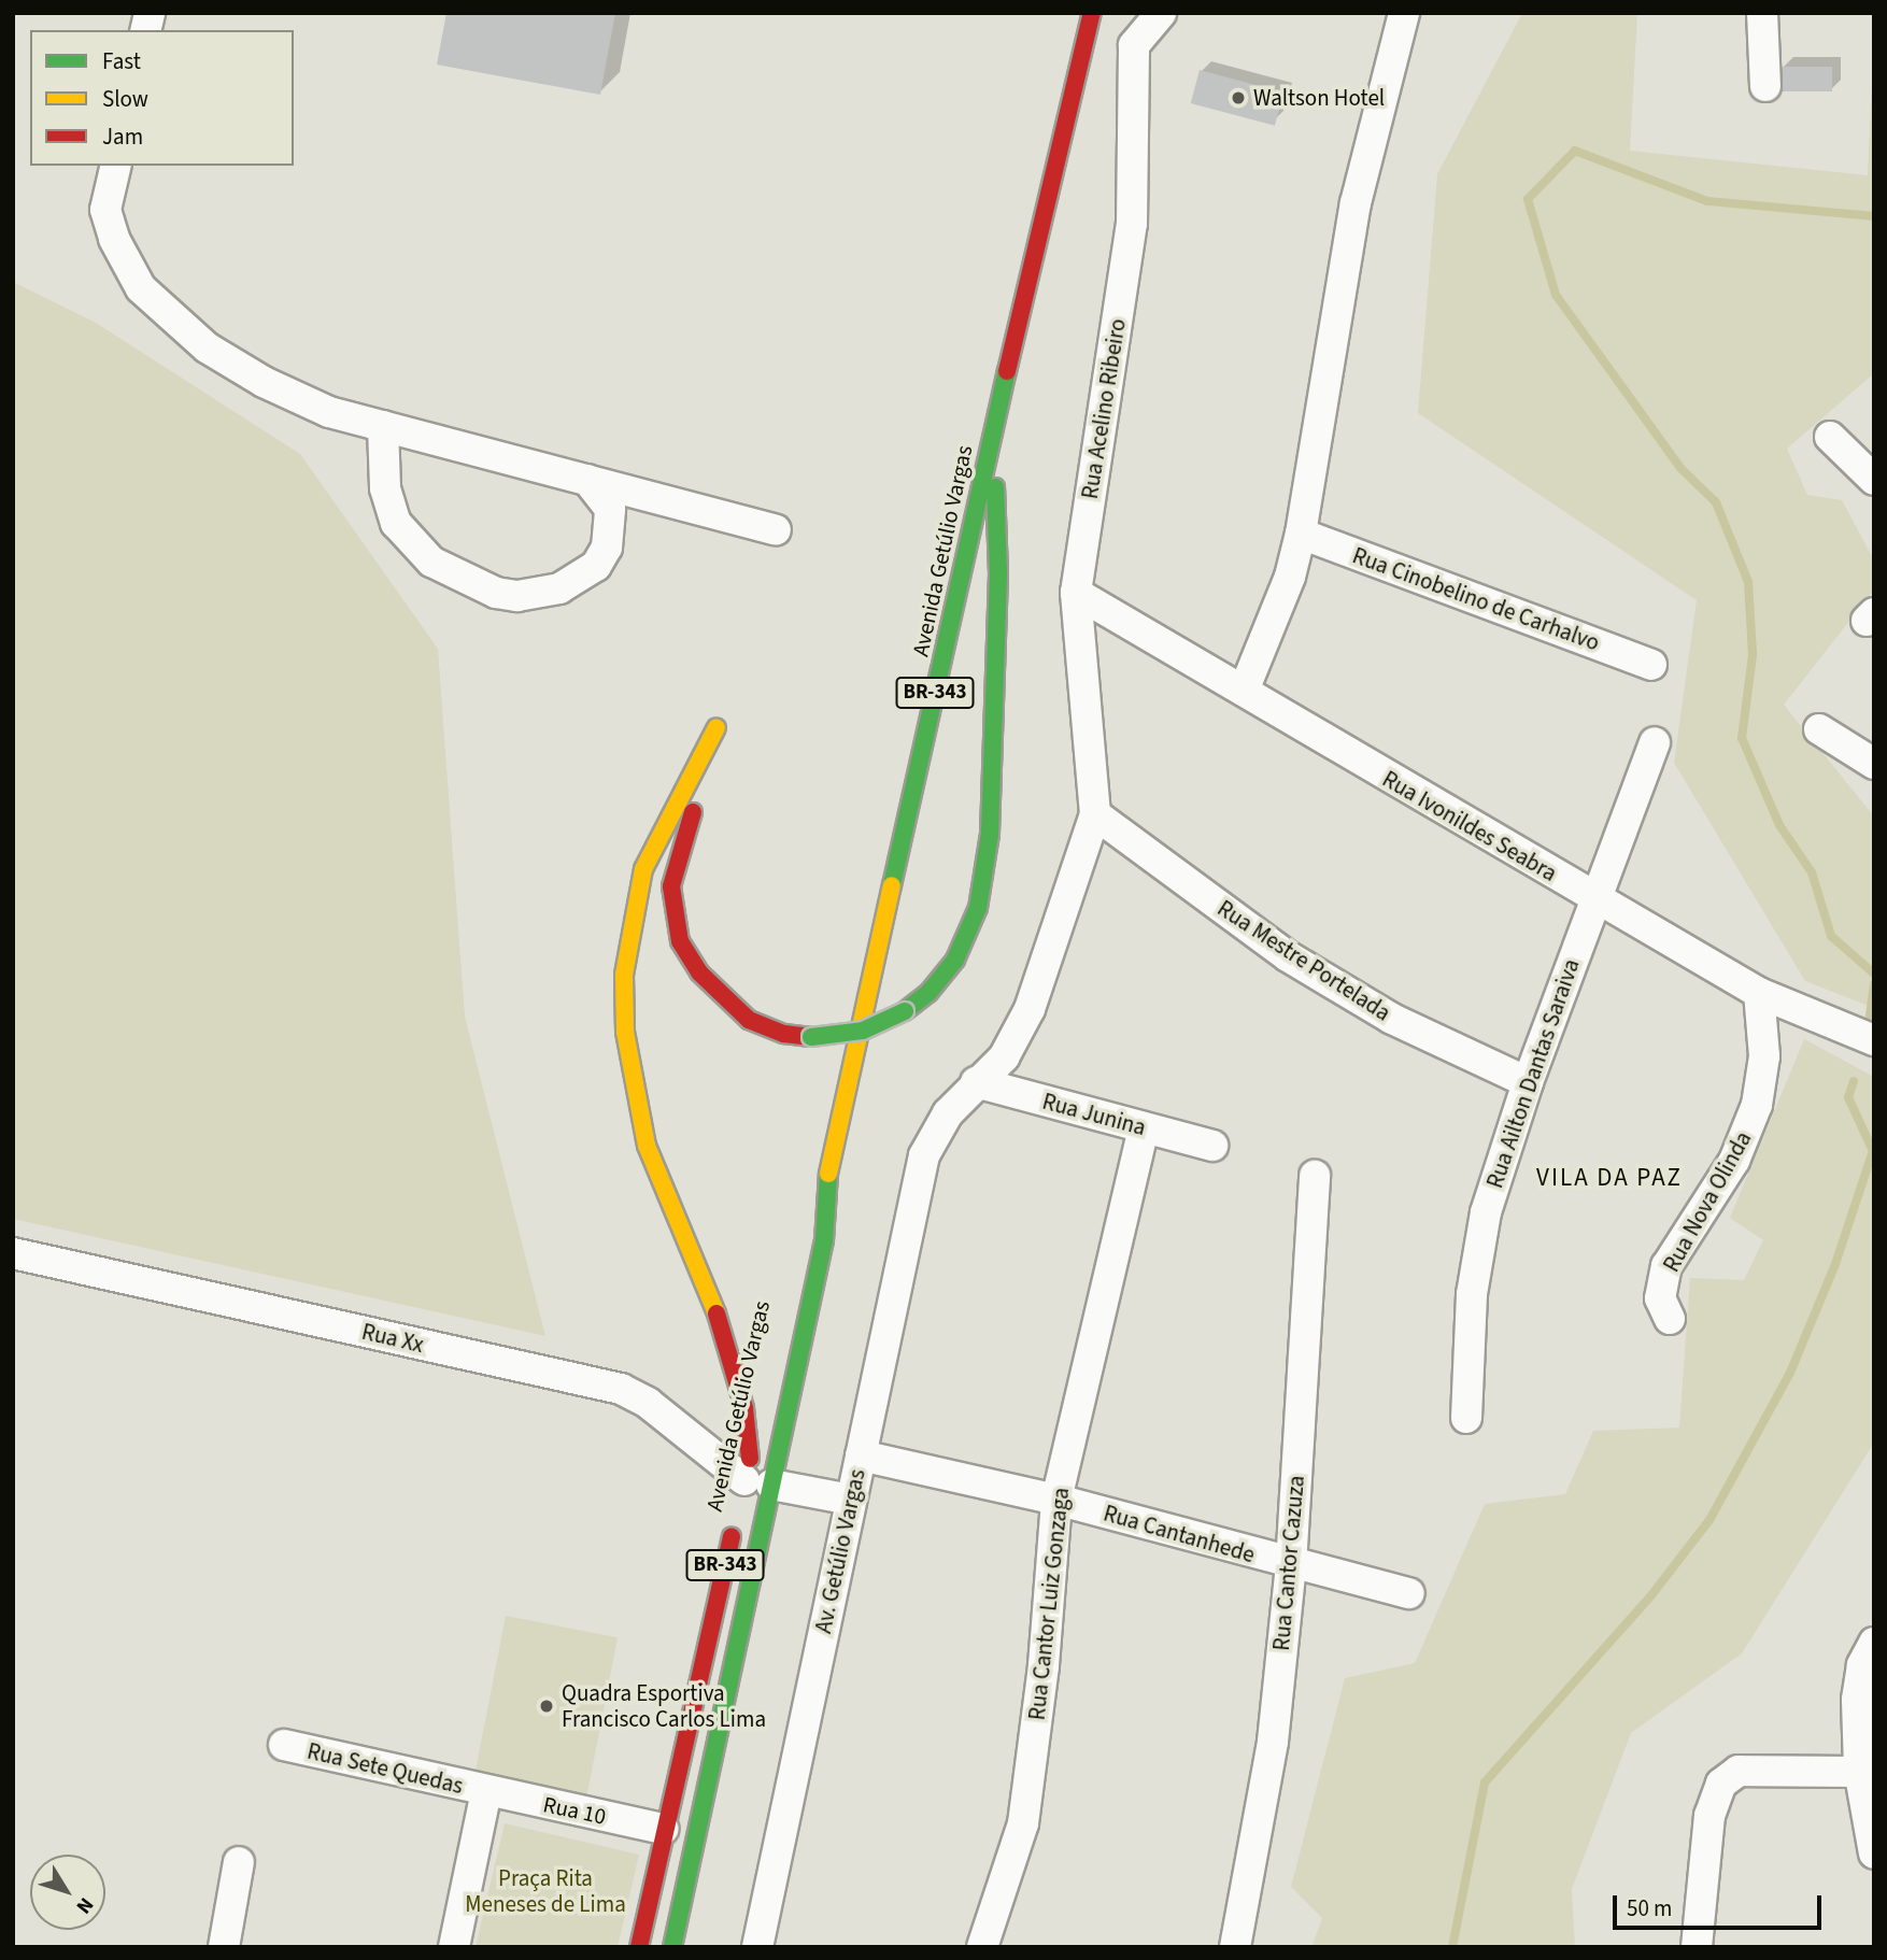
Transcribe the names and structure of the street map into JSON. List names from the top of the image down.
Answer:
{
  "streets": {
    "highway": ["Avenida Getúlio Vargas", "BR-343"],
    "street": [
      "Rua Acelino Ribeiro",
      "Rua Cinobelino de Carhalvo",
      "Rua Ivonildes Seabra",
      "Rua Mestre Portelada",
      "Rua Ailton Dantas Saraiva",
      "Rua Junina",
      "Rua Nova Olinda",
      "Rua Xx",
      "Rua Cantanhede",
      "Av. Getúlio Vargas",
      "Rua Cantor Cazuza",
      "Rua Cantor Luiz Gonzaga",
      "Rua Sete Quedas",
      "Rua 10"
    ]
  },
  "crossings": [
    ["Rua Acelino Ribeiro", "Rua Ivonildes Seabra"],
    ["Rua Acelino Ribeiro", "Rua Mestre Portelada"],
    ["Rua Acelino Ribeiro", "Av. Getúlio Vargas"],
    ["Avenida Getúlio Vargas", "Rua Xx"],
    ["Avenida Getúlio Vargas", "Rua 10"],
    ["Rua Ivonildes Seabra", "Rua Ailton Dantas Saraiva"],
    ["Rua Ivonildes Seabra", "Rua Nova Olinda"],
    ["Rua Mestre Portelada", "Rua Ailton Dantas Saraiva"],
    ["Rua Mestre Portelada", "Av. Getúlio Vargas"],
    ["Rua Junina", "Av. Getúlio Vargas"],
    ["Rua Junina", "Rua Cantor Luiz Gonzaga"],
    ["Rua Cantanhede", "Av. Getúlio Vargas"],
    ["Rua Cantanhede", "Rua Cantor Cazuza"],
    ["Rua Cantanhede", "Rua Cantor Luiz Gonzaga"],
    ["Rua Sete Quedas", "Rua 10"]
  ],
  "districts": ["VILA DA PAZ"],
  "parks": ["Praça Rita Meneses de Lima"],
  "places": ["Waltson Hotel", "Quadra Esportiva Francisco Carlos Lima"],
  "legend": ["Fast", "Slow", "Jam"],
  "scale_bar": "50 m",
  "north": "bottom right"
}
